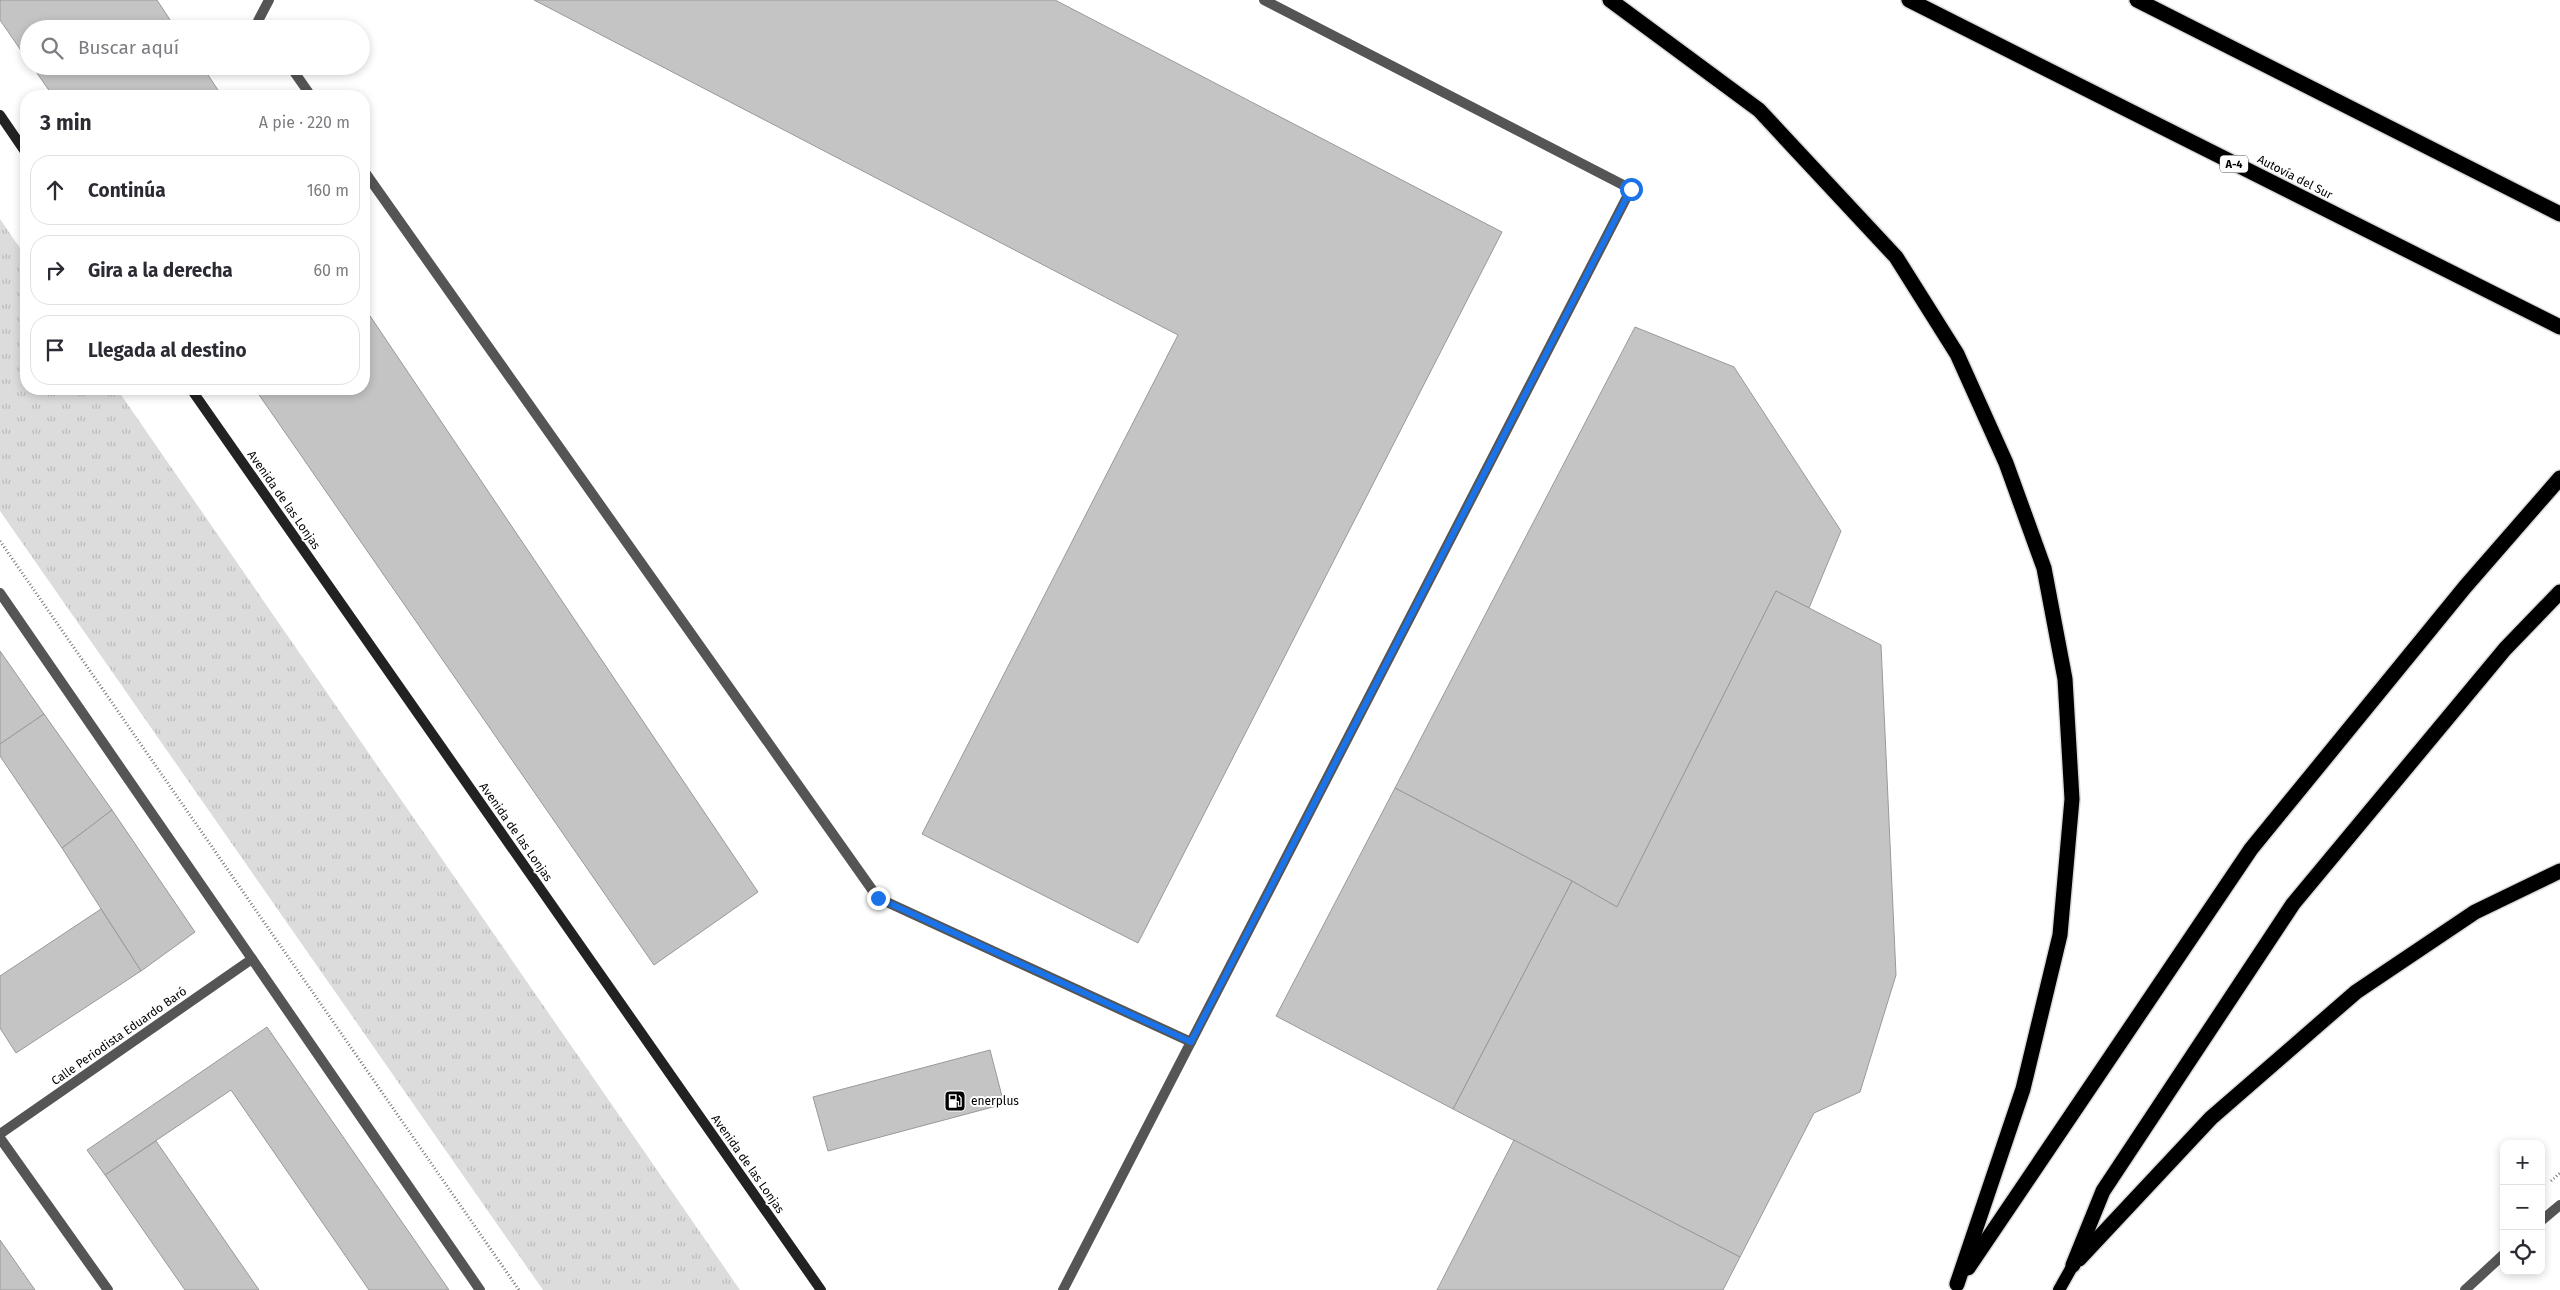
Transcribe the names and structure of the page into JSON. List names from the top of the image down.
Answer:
{
  "streets": {
    "highway": ["A-4", "Autovía del Sur"],
    "main road": ["Avenida de las Lonjas"],
    "street": ["Calle Periodista Eduardo Baró"]
  },
  "places": {
    "fuel station": ["enerplus"]
  },
  "page": {
    "search": "Buscar aquí",
    "heading": ["3 min", "A pie · 220 m"],
    "list": [
      ["Continúa", "160 m"],
      ["Gira a la derecha", "60 m"],
      "Llegada al destino"
    ],
    "map_buttons": ["+", "−"]
  }
}
